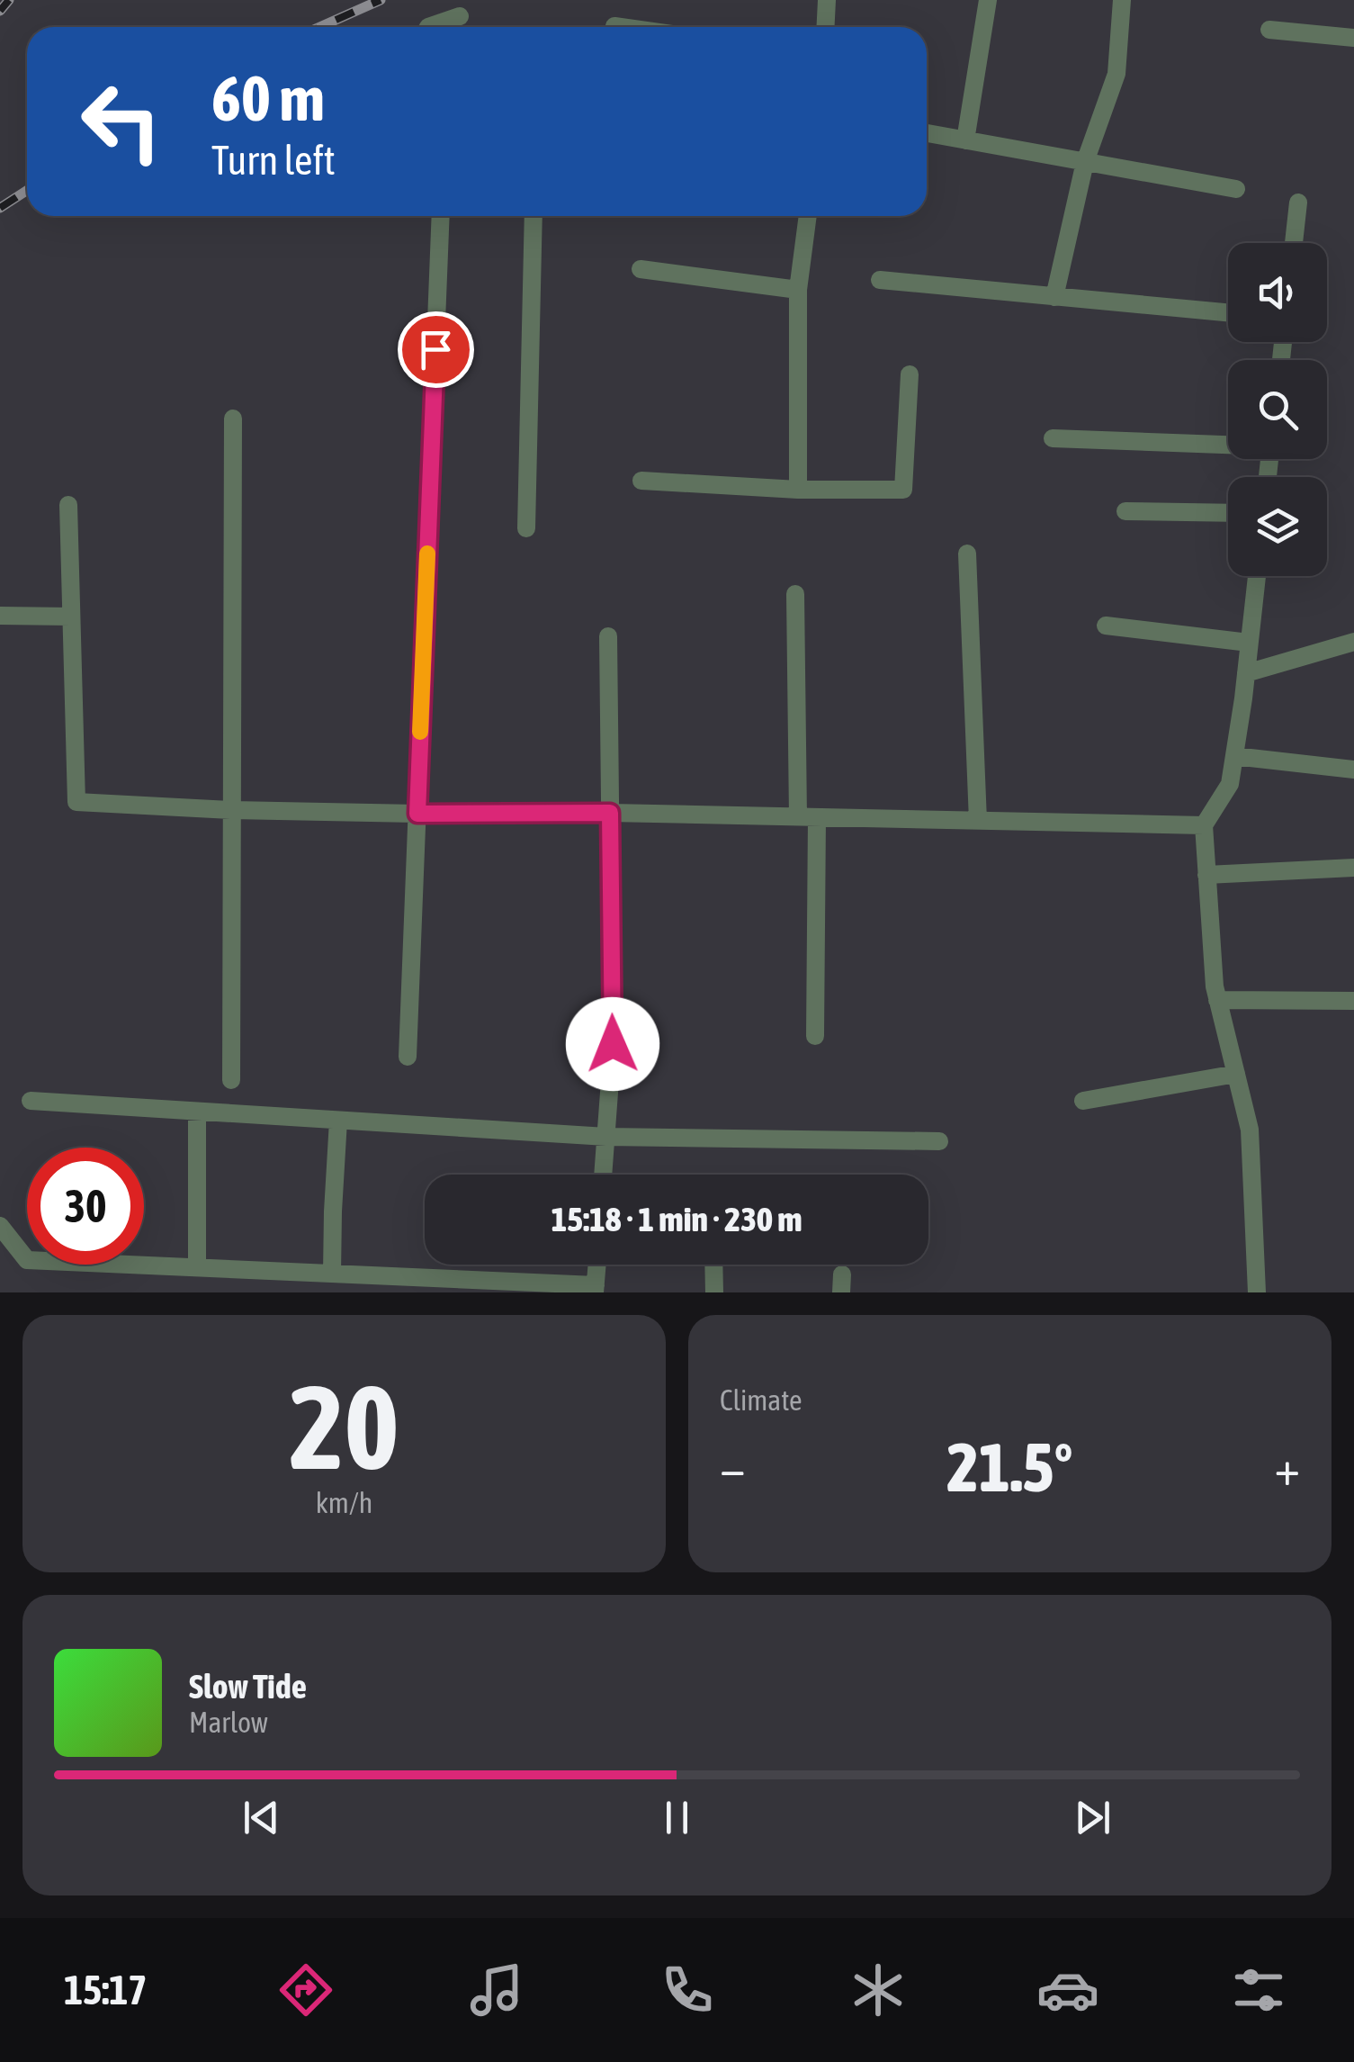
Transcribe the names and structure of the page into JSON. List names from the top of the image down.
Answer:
{
  "page": {
    "turn": ["60 m", "Turn left"],
    "limit": "30",
    "trip": "15:18 · 1 min · 230 m",
    "tile": [
      ["20", "km/h"],
      "Climate"
    ],
    "heat": ["−", "21.5°", "+"],
    "song": ["Slow Tide", "Marlow"],
    "tabs": "15:17"
  }
}
